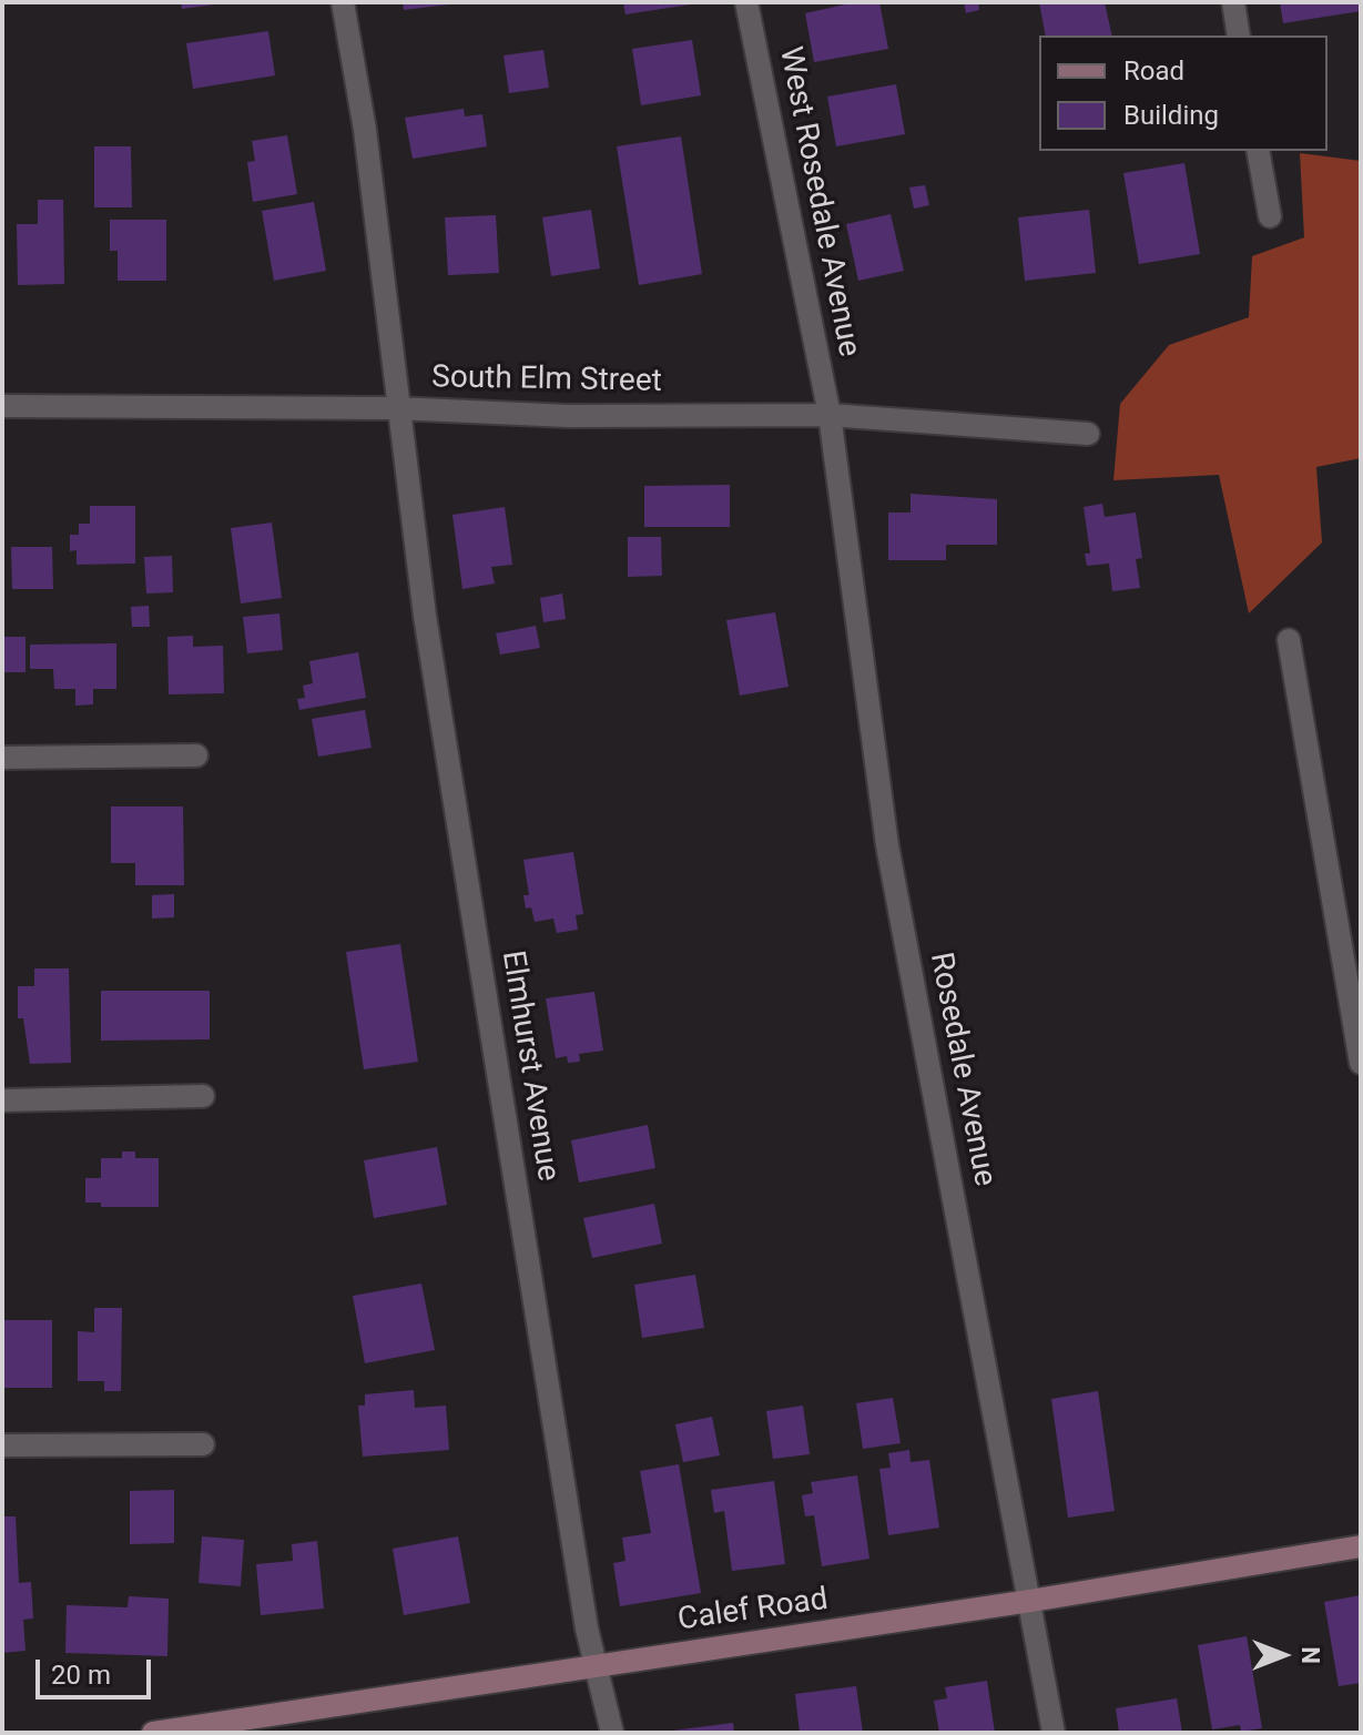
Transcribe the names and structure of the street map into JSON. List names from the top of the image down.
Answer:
{
  "streets": {
    "main road": ["Calef Road"],
    "street": [
      "West Rosedale Avenue",
      "South Elm Street",
      "Elmhurst Avenue",
      "Rosedale Avenue"
    ]
  },
  "crossings": [
    ["West Rosedale Avenue", "South Elm Street"],
    ["West Rosedale Avenue", "Rosedale Avenue"],
    ["South Elm Street", "Elmhurst Avenue"],
    ["South Elm Street", "Rosedale Avenue"],
    ["Elmhurst Avenue", "Calef Road"],
    ["Rosedale Avenue", "Calef Road"]
  ],
  "legend": ["Road", "Building"],
  "scale_bar": "20 m",
  "north": "right"
}
